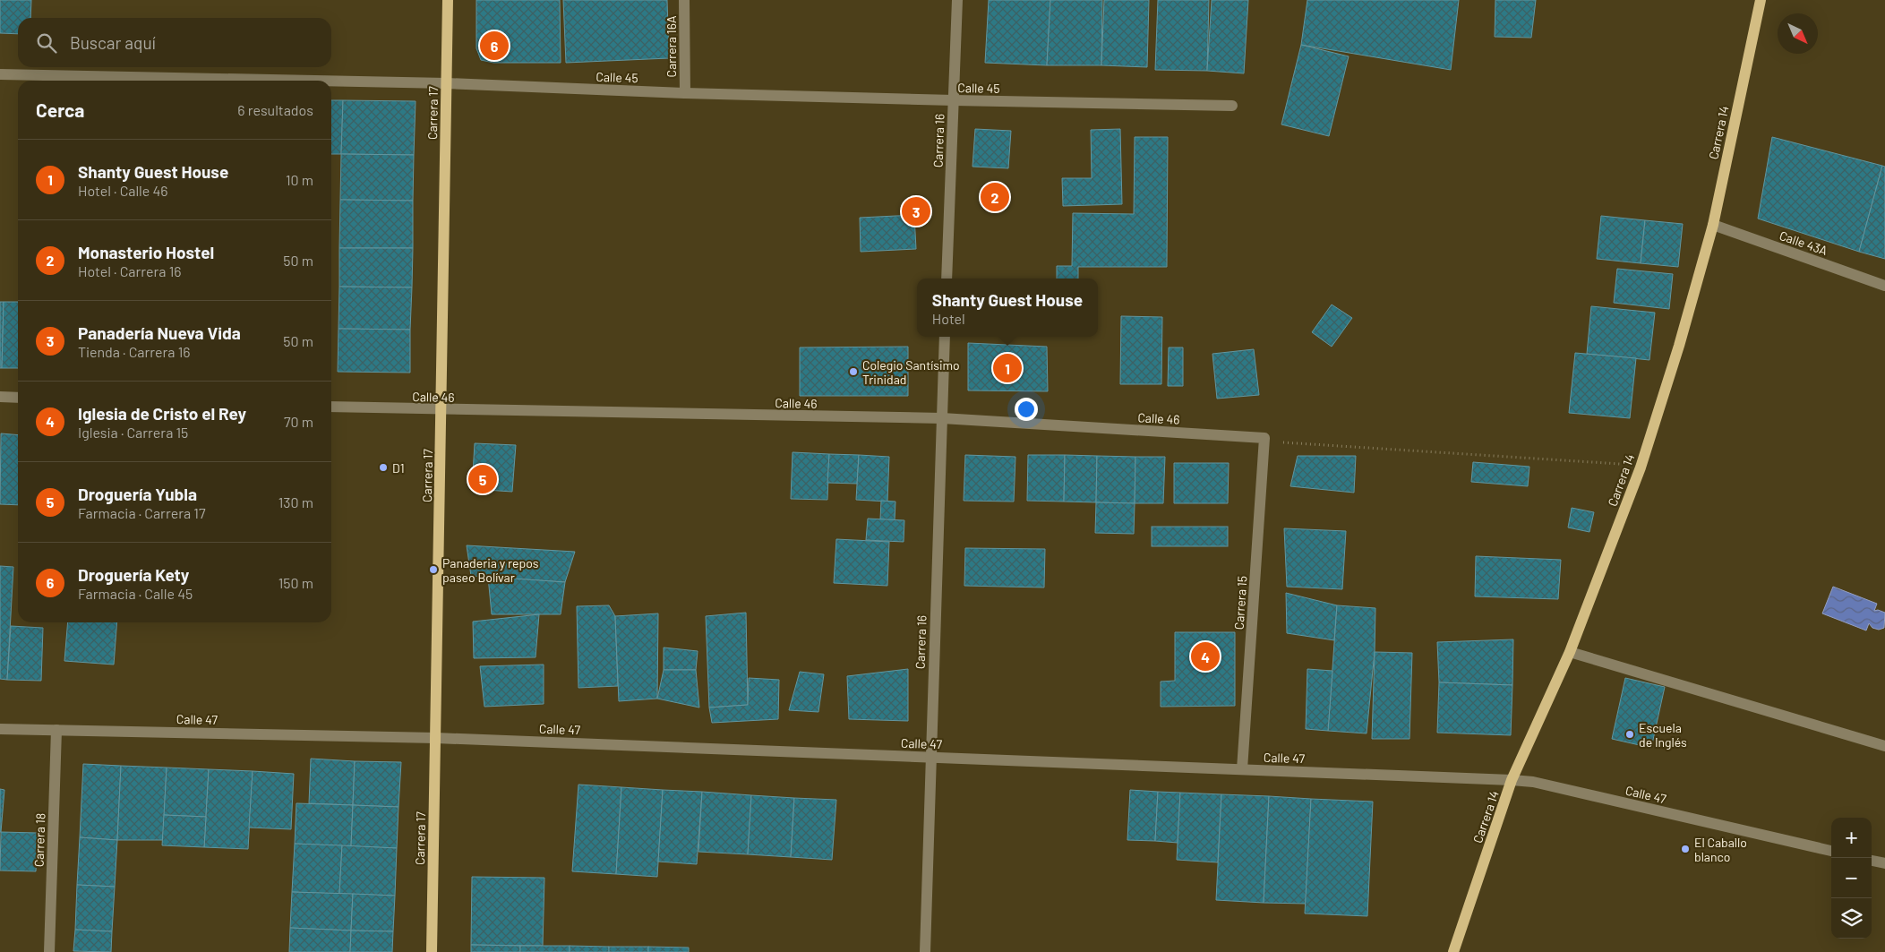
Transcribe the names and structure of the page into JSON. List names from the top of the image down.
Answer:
{
  "streets": {
    "main road": ["Carrera 17", "Carrera 14"],
    "street": [
      "Carrera 16A",
      "Calle 45",
      "Carrera 16",
      "Calle 43A",
      "Calle 46",
      "Carrera 15",
      "Calle 47",
      "Carrera 18"
    ]
  },
  "crossings": [
    ["Carrera 16A", "Calle 45"],
    ["Calle 45", "Carrera 17"],
    ["Calle 45", "Carrera 16"],
    ["Carrera 17", "Calle 46"],
    ["Carrera 17", "Calle 47"],
    ["Carrera 14", "Calle 43A"],
    ["Carrera 14", "Calle 47"],
    ["Carrera 16", "Calle 46"],
    ["Carrera 16", "Calle 47"],
    ["Calle 46", "Carrera 15"],
    ["Carrera 15", "Calle 47"],
    ["Calle 47", "Carrera 18"]
  ],
  "places": [
    "Colegio Santísimo Trinidad",
    "D1",
    "Panaderia y repos paseo Bolívar",
    "Escuela de Inglés",
    "El Caballo blanco"
  ],
  "north": "bottom right",
  "page": {
    "search": "Buscar aquí",
    "pins": [
      "6",
      "2",
      "3",
      "1",
      "5",
      "4"
    ],
    "heading": ["Cerca", "6 resultados"],
    "list": [
      {
        "mark": "1",
        "name": "Shanty Guest House",
        "note": "Hotel · Calle 46",
        "value": "10 m"
      },
      {
        "mark": "2",
        "name": "Monasterio Hostel",
        "note": "Hotel · Carrera 16",
        "value": "50 m"
      },
      {
        "mark": "3",
        "name": "Panadería Nueva Vida",
        "note": "Tienda · Carrera 16",
        "value": "50 m"
      },
      {
        "mark": "4",
        "name": "Iglesia de Cristo el Rey",
        "note": "Iglesia · Carrera 15",
        "value": "70 m"
      },
      {
        "mark": "5",
        "name": "Droguería Yubla",
        "note": "Farmacia · Carrera 17",
        "value": "130 m"
      },
      {
        "mark": "6",
        "name": "Droguería Kety",
        "note": "Farmacia · Calle 45",
        "value": "150 m"
      }
    ],
    "popup": ["Shanty Guest House", "Hotel"],
    "map_buttons": ["+", "−"]
  }
}
